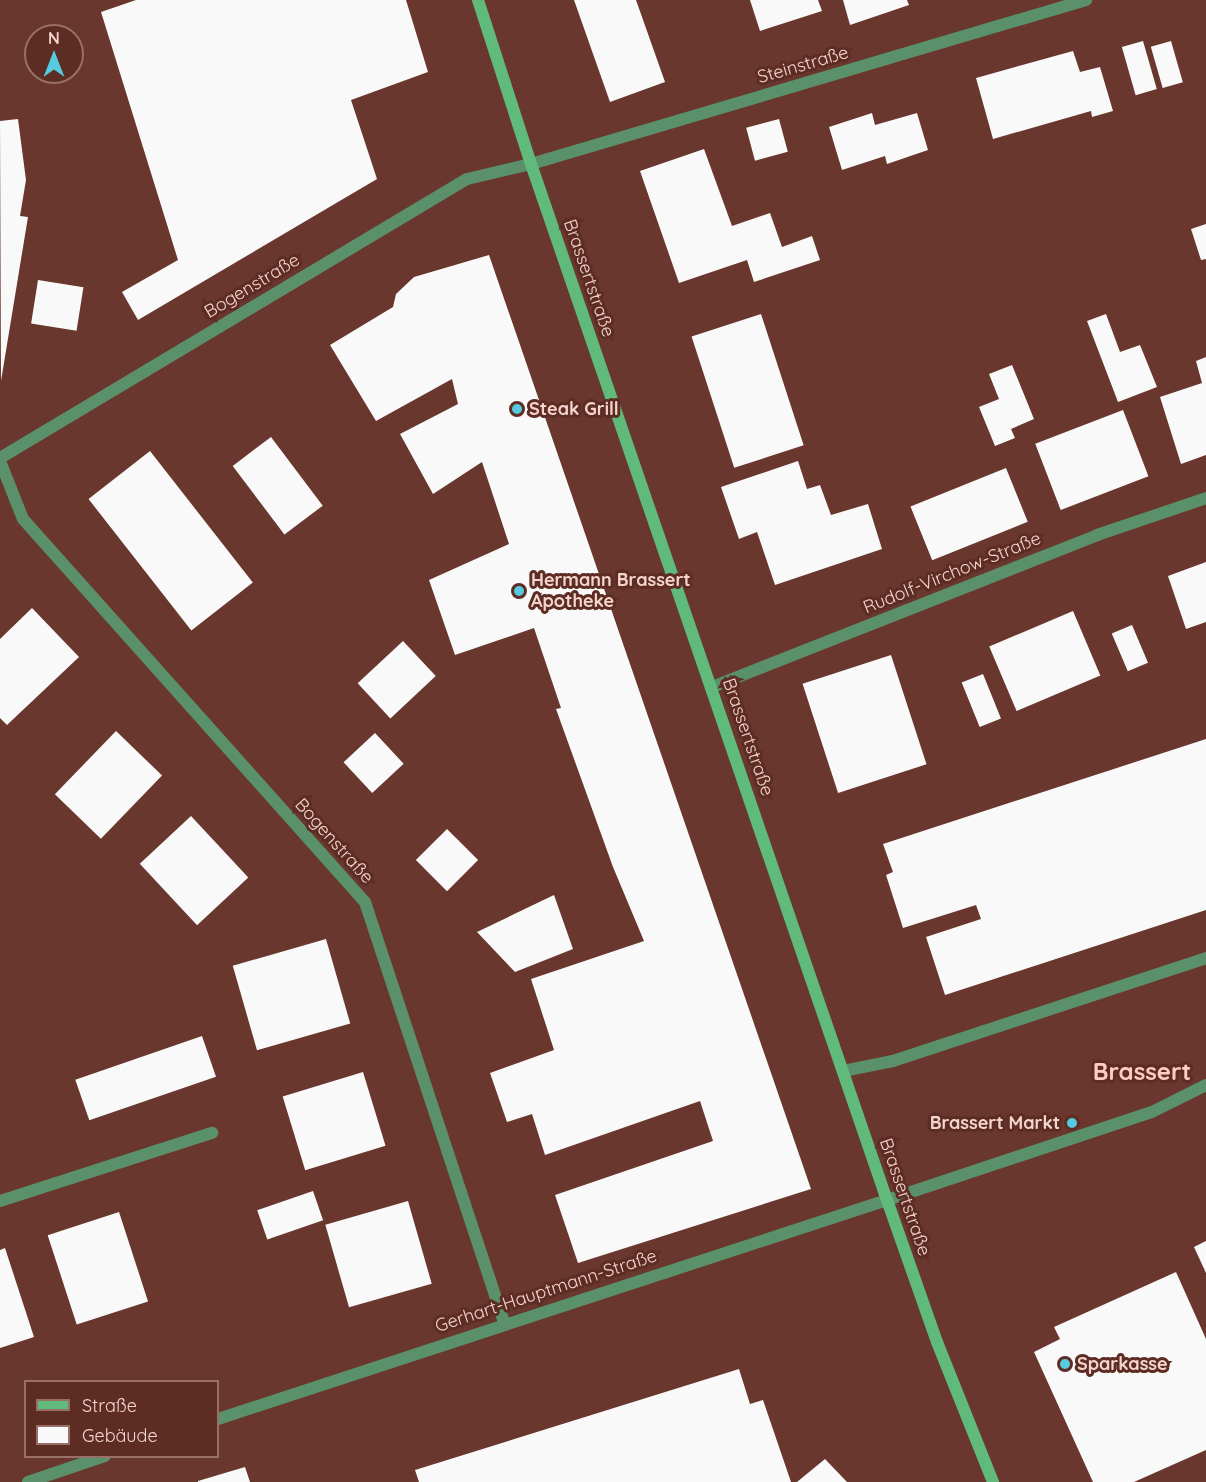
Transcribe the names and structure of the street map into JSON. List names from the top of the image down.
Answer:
{
  "streets": {
    "main road": ["Brassertstraße"],
    "street": [
      "Steinstraße",
      "Bogenstraße",
      "Rudolf-Virchow-Straße",
      "Gerhart-Hauptmann-Straße"
    ]
  },
  "crossings": [
    ["Steinstraße", "Brassertstraße"],
    ["Steinstraße", "Bogenstraße"],
    ["Brassertstraße", "Bogenstraße"],
    ["Brassertstraße", "Rudolf-Virchow-Straße"],
    ["Brassertstraße", "Gerhart-Hauptmann-Straße"],
    ["Bogenstraße", "Gerhart-Hauptmann-Straße"]
  ],
  "districts": ["Brassert"],
  "places": [
    "Steak Grill",
    "Hermann Brassert Apotheke",
    "Brassert Markt",
    "Sparkasse"
  ],
  "legend": ["Straße", "Gebäude"],
  "north": "top"
}
